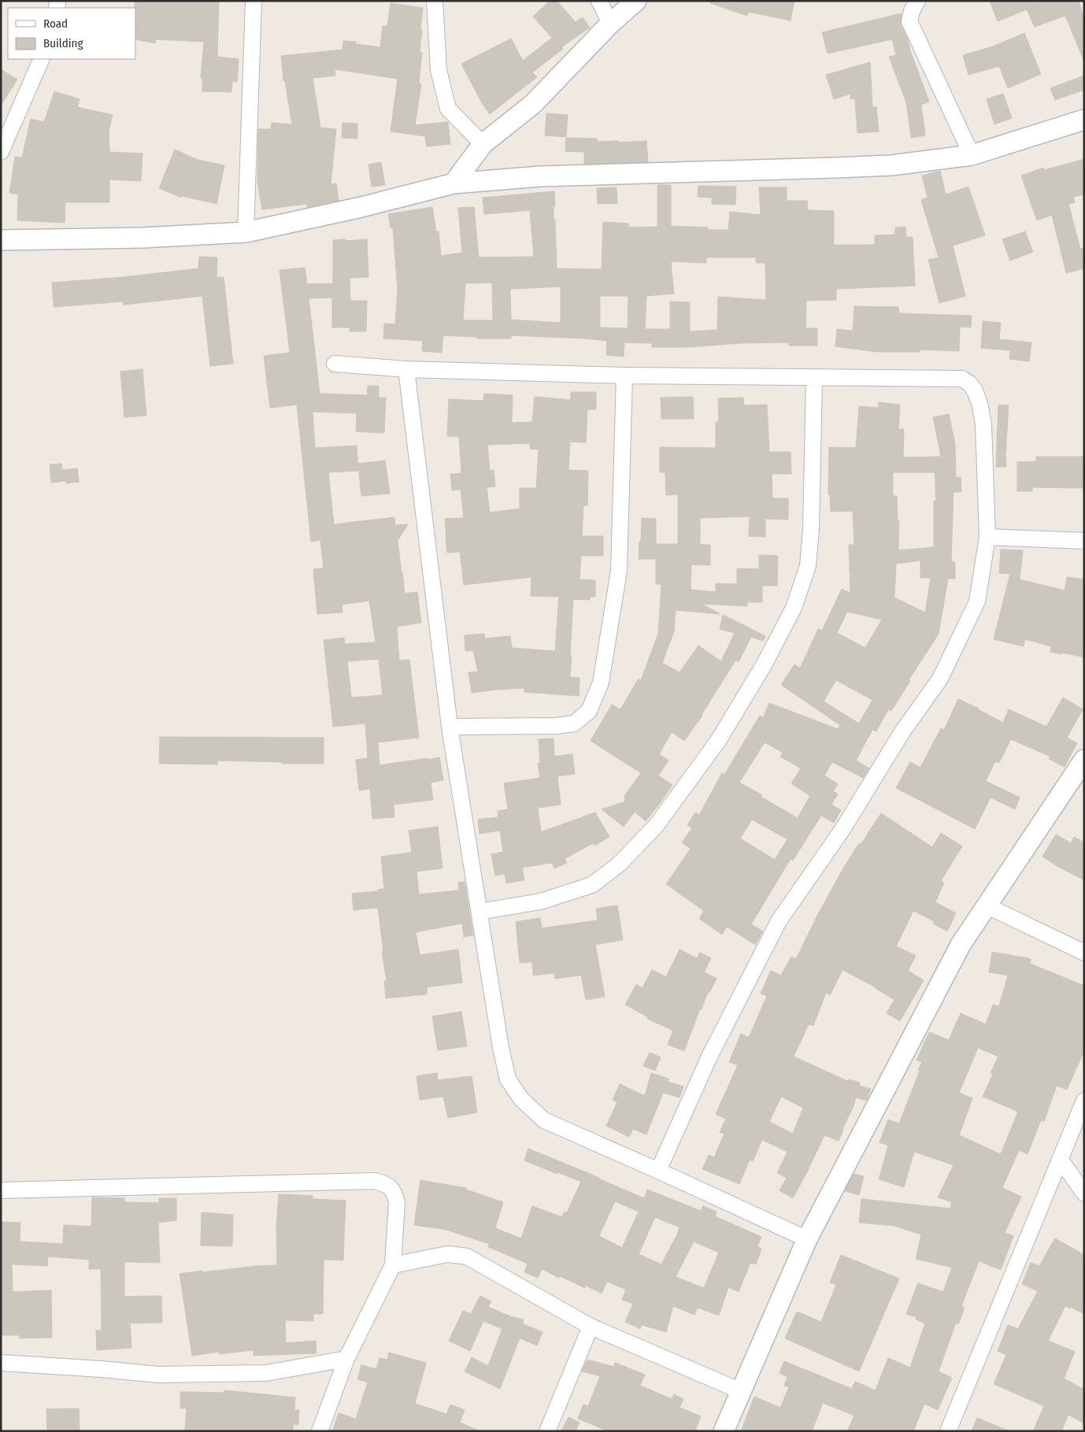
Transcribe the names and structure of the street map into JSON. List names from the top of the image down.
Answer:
{
  "legend": ["Road", "Building"]
}
